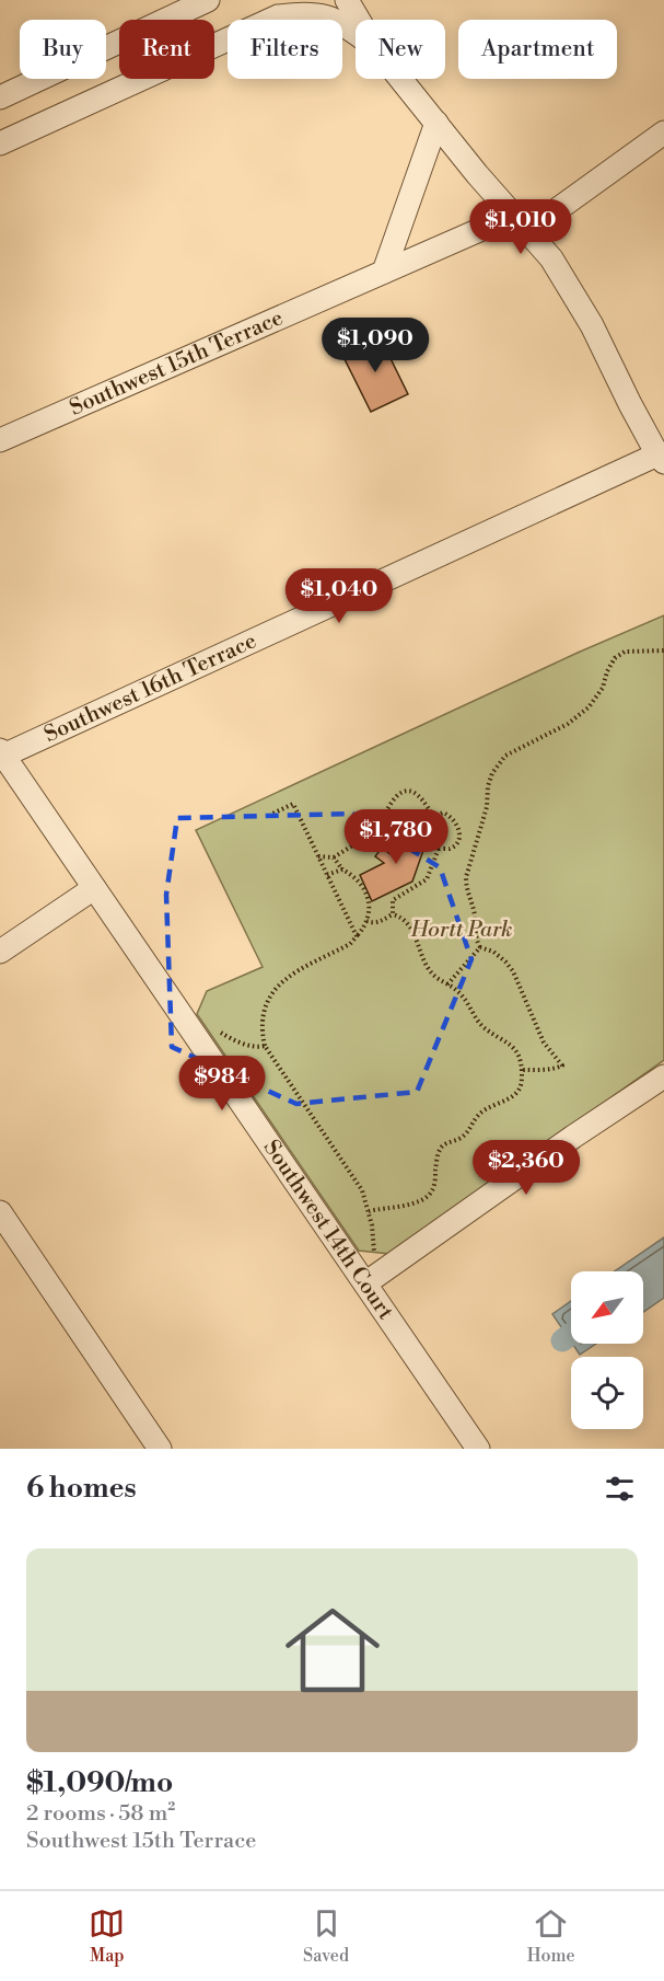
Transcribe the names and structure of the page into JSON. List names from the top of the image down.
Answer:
{
  "streets": {
    "street": ["Southwest 15th Terrace", "Southwest 16th Terrace", "Southwest 14th Court"]
  },
  "crossings": [
    ["Southwest 16th Terrace", "Southwest 14th Court"]
  ],
  "parks": ["Hortt Park"],
  "north": "bottom left",
  "page": {
    "chip": [
      "Buy",
      "Rent",
      "Filters",
      "New",
      "Apartment"
    ],
    "price": [
      "$1,010",
      "$1,090",
      "$1,040",
      "$1,780",
      "$984",
      "$2,360"
    ],
    "heading": "6 homes",
    "list": [
      {
        "name": "$1,090/mo",
        "note": "2 rooms · 58 m² · Southwest 15th Terrace"
      }
    ],
    "tabs": ["Map", "Saved", "Home"]
  }
}
